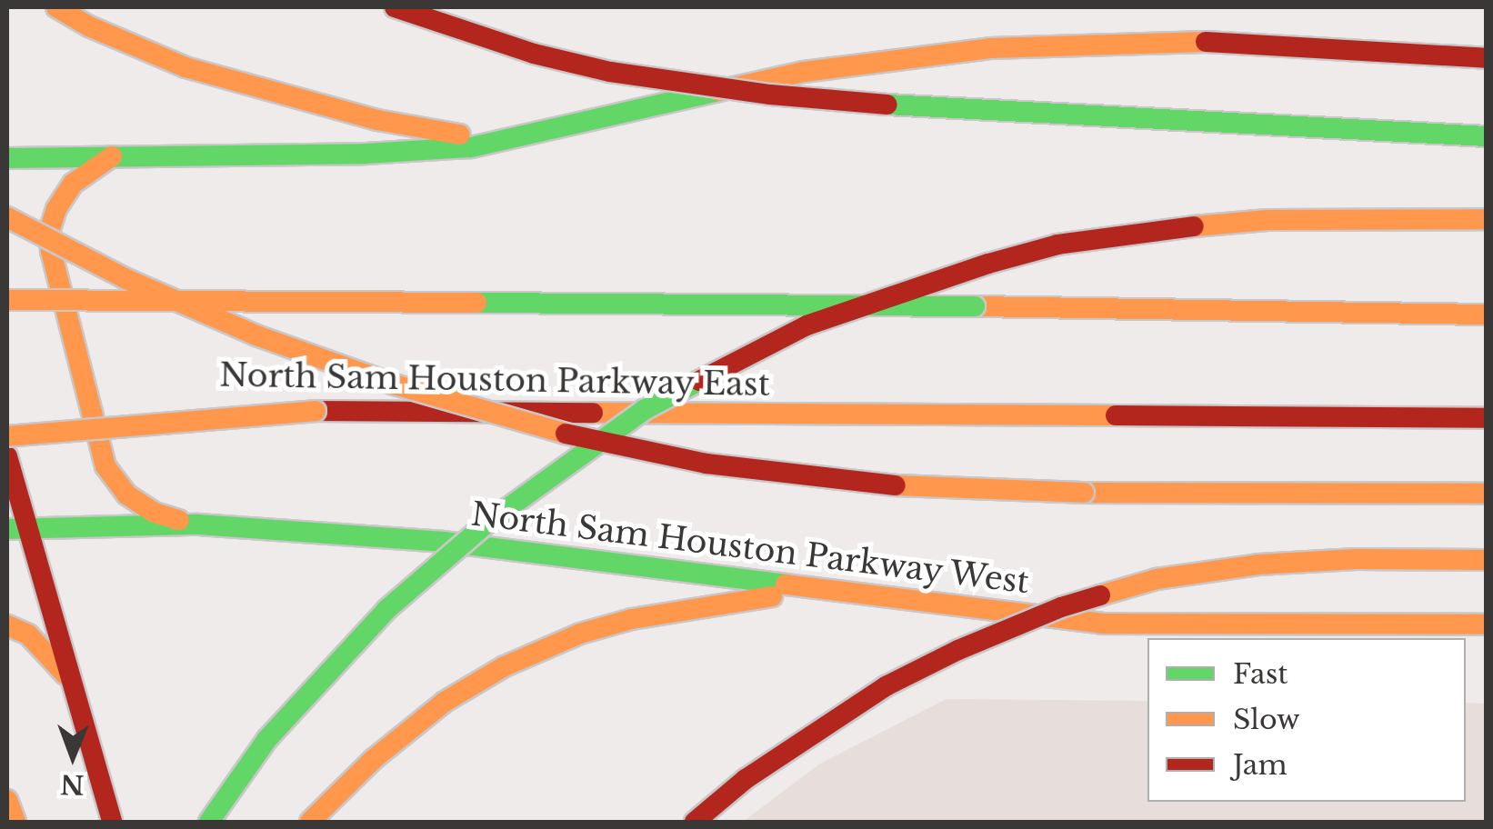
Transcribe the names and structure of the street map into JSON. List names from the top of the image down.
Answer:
{
  "streets": {
    "main road": ["North Sam Houston Parkway East", "North Sam Houston Parkway West"]
  },
  "legend": ["Fast", "Slow", "Jam"],
  "north": "bottom"
}
